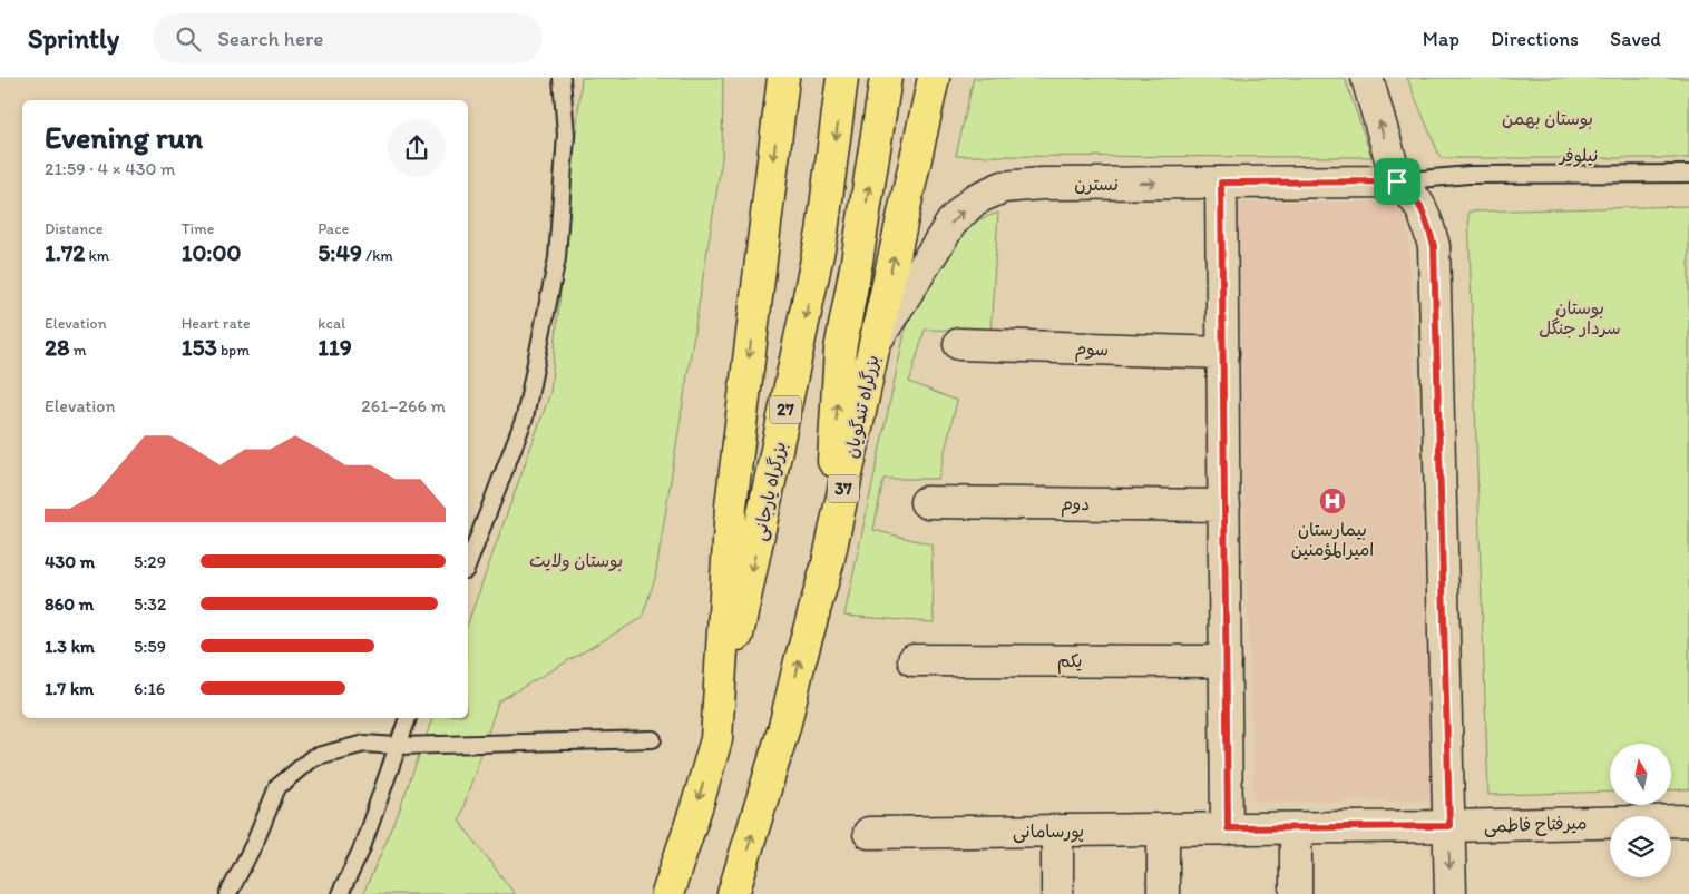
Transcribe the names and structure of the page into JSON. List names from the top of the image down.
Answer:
{
  "streets": {
    "highway": [
      "بزرگراه تندگویان",
      "27",
      "37",
      "بزرگراه یارجانی"
    ],
    "street": [
      "نسترن",
      "سوم",
      "دوم",
      "یکم",
      "میرفتاح فاطمی",
      "پورسامانی"
    ],
    "lane": ["نیلوفر"]
  },
  "crossings": [
    ["نیلوفر", "نسترن"],
    ["نسترن", "بزرگراه تندگویان"],
    ["میرفتاح فاطمی", "پورسامانی"]
  ],
  "one_way": ["نسترن"],
  "parks": ["بوستان بهمن", "بوستان سردار جنگل", "بوستان ولایت"],
  "places": {
    "hospital": ["بیمارستان امیرالمؤمنین"]
  },
  "north": "top",
  "page": {
    "header": "Sprintly",
    "search": "Search here",
    "nav": ["Map", "Directions", "Saved"],
    "heading": ["Evening run", "21:59 · 4 × 430 m"],
    "stats": [
      ["Distance", "1.72 km"],
      ["Time", "10:00"],
      ["Pace", "5:49 /km"],
      ["Elevation", "28 m"],
      ["Heart rate", "153 bpm"],
      ["kcal", "119"]
    ],
    "chart": ["Elevation", "261–266 m"],
    "list": [
      {
        "name": "430 m",
        "note": "5:29"
      },
      {
        "name": "860 m",
        "note": "5:32"
      },
      {
        "name": "1.3 km",
        "note": "5:59"
      },
      {
        "name": "1.7 km",
        "note": "6:16"
      }
    ]
  }
}
